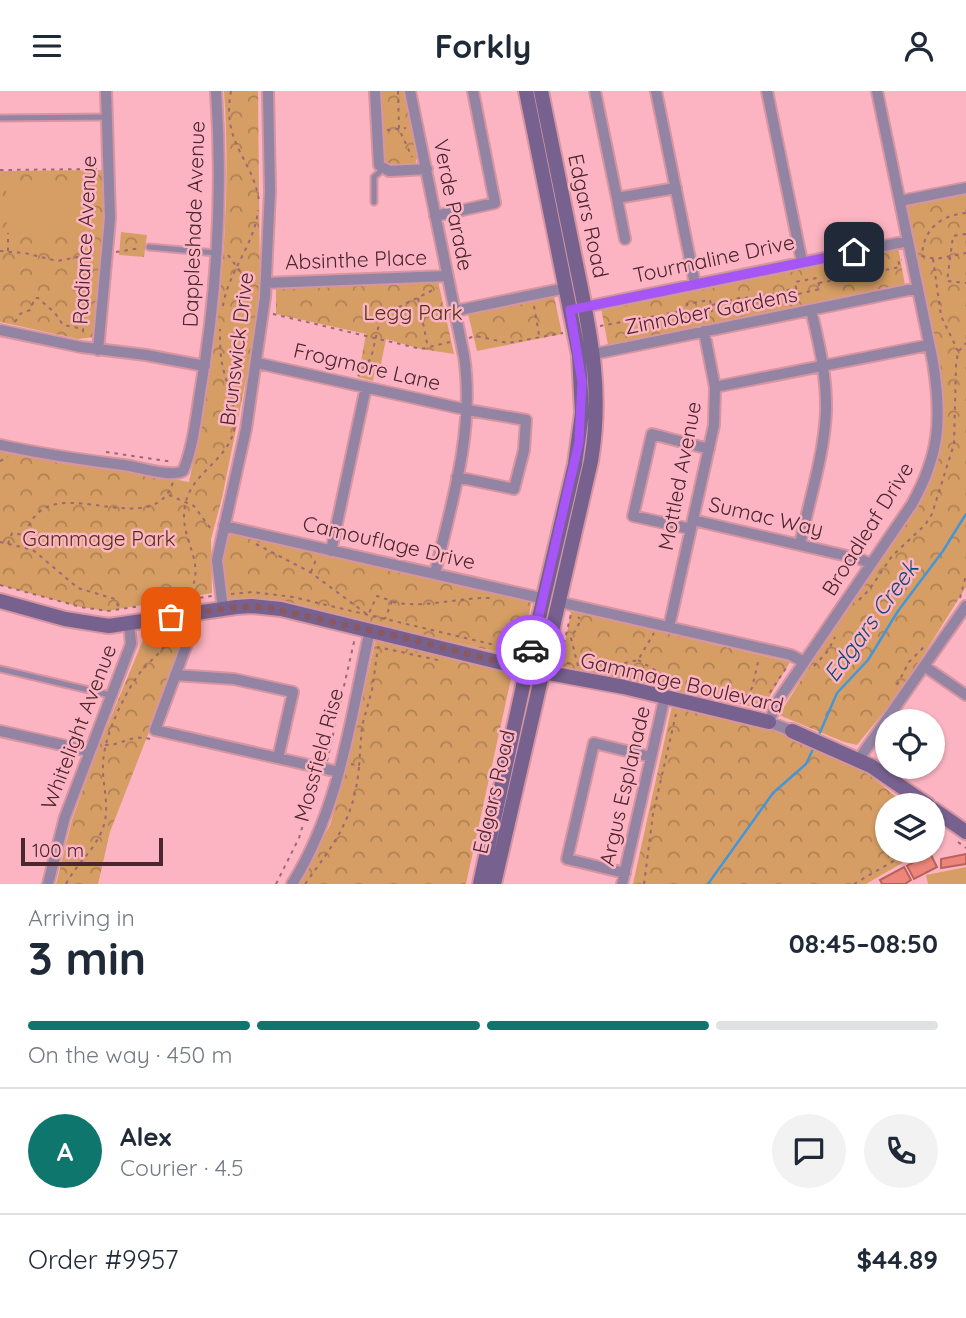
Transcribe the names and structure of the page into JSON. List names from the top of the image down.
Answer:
{
  "streets": {
    "main road": ["Edgars Road", "Gammage Boulevard"],
    "street": [
      "Verde Parade",
      "Dappleshade Avenue",
      "Radiance Avenue",
      "Tourmaline Drive",
      "Absinthe Place",
      "Zinnober Gardens",
      "Brunswick Drive",
      "Frogmore Lane",
      "Mottled Avenue",
      "Sumac Way",
      "Broadleaf Drive",
      "Camouflage Drive",
      "Whitelight Avenue",
      "Mossfield Rise",
      "Argus Esplanade"
    ]
  },
  "crossings": [
    ["Verde Parade", "Absinthe Place"],
    ["Verde Parade", "Frogmore Lane"],
    ["Verde Parade", "Camouflage Drive"],
    ["Edgars Road", "Tourmaline Drive"],
    ["Edgars Road", "Zinnober Gardens"],
    ["Edgars Road", "Camouflage Drive"],
    ["Edgars Road", "Gammage Boulevard"],
    ["Tourmaline Drive", "Broadleaf Drive"],
    ["Absinthe Place", "Brunswick Drive"],
    ["Zinnober Gardens", "Mottled Avenue"],
    ["Zinnober Gardens", "Broadleaf Drive"],
    ["Brunswick Drive", "Frogmore Lane"],
    ["Brunswick Drive", "Camouflage Drive"],
    ["Brunswick Drive", "Gammage Boulevard"],
    ["Mottled Avenue", "Sumac Way"],
    ["Mottled Avenue", "Camouflage Drive"],
    ["Sumac Way", "Broadleaf Drive"],
    ["Broadleaf Drive", "Camouflage Drive"],
    ["Broadleaf Drive", "Gammage Boulevard"],
    ["Gammage Boulevard", "Whitelight Avenue"],
    ["Gammage Boulevard", "Mossfield Rise"],
    ["Gammage Boulevard", "Argus Esplanade"]
  ],
  "water": ["Edgars Creek"],
  "parks": ["Legg Park", "Gammage Park"],
  "scale_bar": "100 m",
  "page": {
    "header": "Forkly",
    "scale": "100 m",
    "heading": ["3 min", "Arriving in", "08:45–08:50"],
    "panel": [
      "Alex",
      "Courier · 4.5",
      "Order #9957",
      "$44.89"
    ],
    "bar": "On the way · 450 m",
    "round": "A"
  }
}
